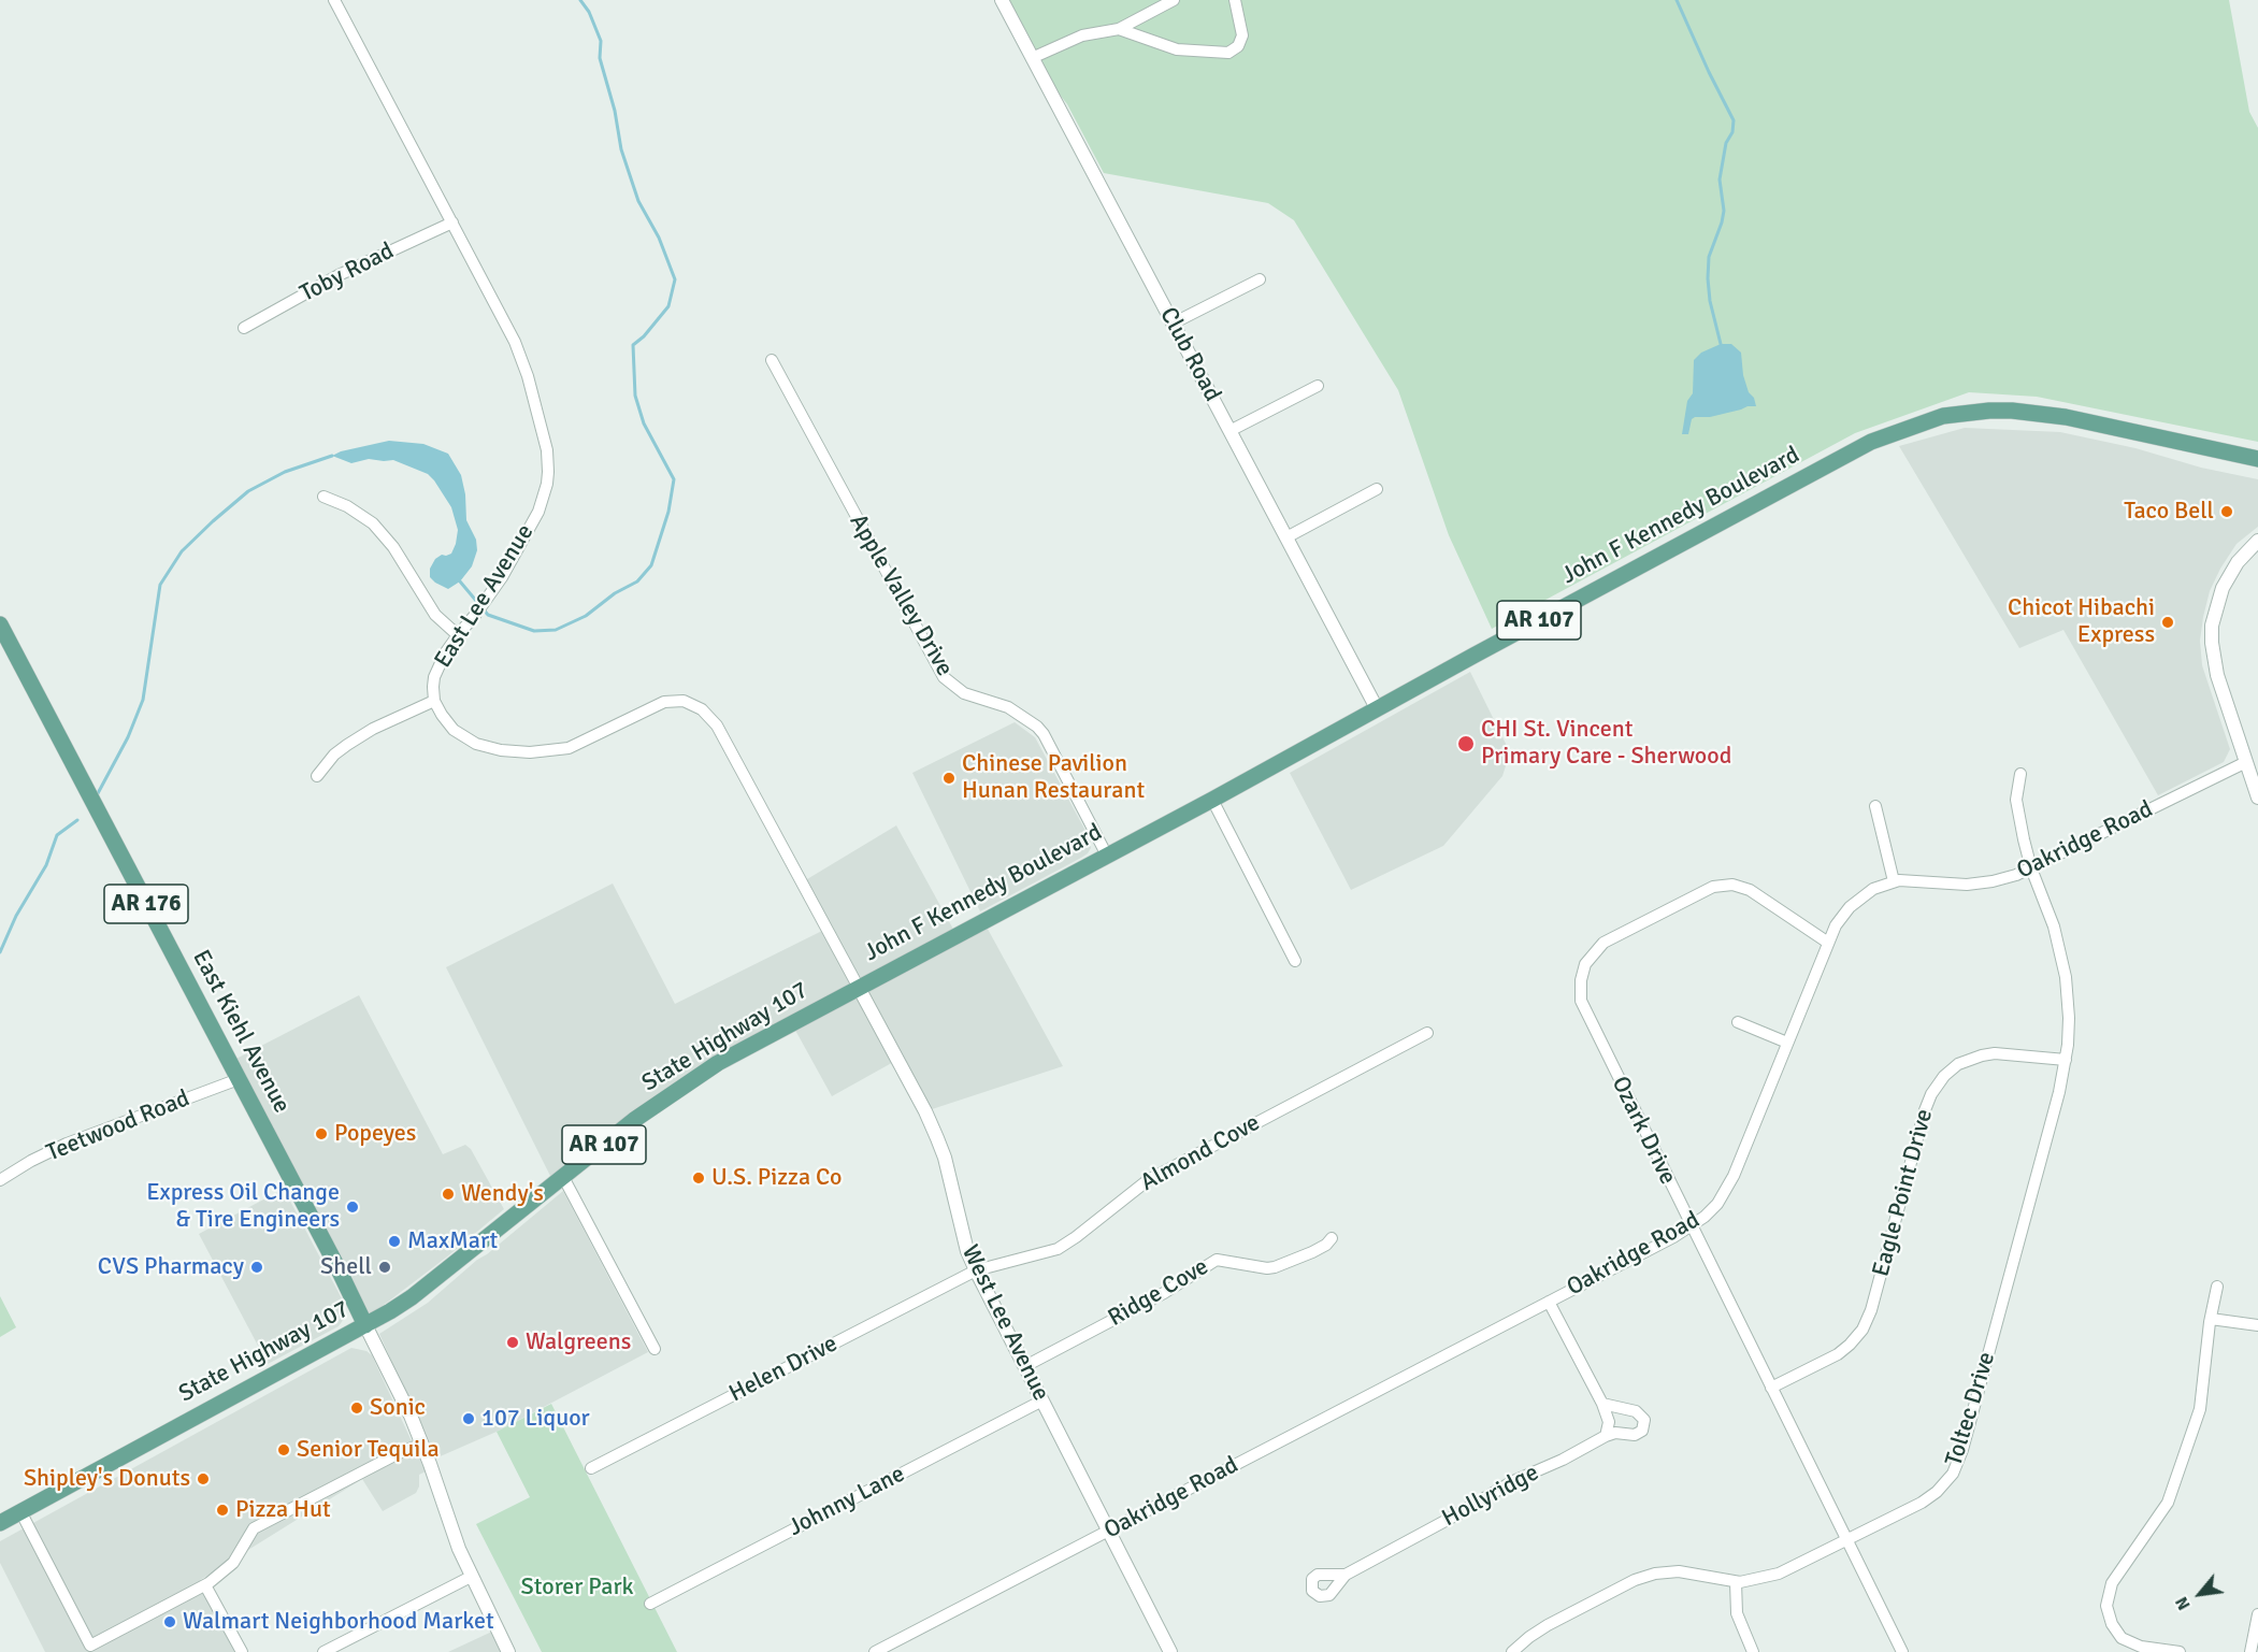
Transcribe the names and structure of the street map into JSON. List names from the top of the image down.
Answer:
{
  "streets": {
    "main road": [
      "John F Kennedy Boulevard",
      "AR 107",
      "AR 176",
      "East Kiehl Avenue",
      "State Highway 107"
    ],
    "street": [
      "Toby Road",
      "Club Road",
      "Apple Valley Drive",
      "East Lee Avenue",
      "Oakridge Road",
      "Teetwood Road",
      "Ozark Drive",
      "Almond Cove",
      "Eagle Point Drive",
      "Ridge Cove",
      "West Lee Avenue",
      "Helen Drive",
      "Toltec Drive",
      "Hollyridge",
      "Johnny Lane"
    ]
  },
  "crossings": [
    ["Toby Road", "East Lee Avenue"],
    ["Club Road", "John F Kennedy Boulevard"],
    ["John F Kennedy Boulevard", "Apple Valley Drive"],
    ["John F Kennedy Boulevard", "East Lee Avenue"],
    ["John F Kennedy Boulevard", "State Highway 107"],
    ["John F Kennedy Boulevard", "West Lee Avenue"],
    ["East Lee Avenue", "State Highway 107"],
    ["East Lee Avenue", "West Lee Avenue"],
    ["Oakridge Road", "Ozark Drive"],
    ["Oakridge Road", "West Lee Avenue"],
    ["Oakridge Road", "Toltec Drive"],
    ["East Kiehl Avenue", "State Highway 107"],
    ["East Kiehl Avenue", "Teetwood Road"],
    ["State Highway 107", "West Lee Avenue"],
    ["Ozark Drive", "Eagle Point Drive"],
    ["Ozark Drive", "Toltec Drive"],
    ["Almond Cove", "West Lee Avenue"],
    ["Almond Cove", "Helen Drive"],
    ["Eagle Point Drive", "Toltec Drive"],
    ["Ridge Cove", "West Lee Avenue"],
    ["West Lee Avenue", "Helen Drive"],
    ["West Lee Avenue", "Johnny Lane"]
  ],
  "parks": ["Storer Park"],
  "places": [
    "Taco Bell",
    "Chicot Hibachi Express",
    "CHI St. Vincent Primary Care - Sherwood",
    "Chinese Pavilion Hunan Restaurant",
    "Popeyes",
    "U.S. Pizza Co",
    "Wendy's",
    "Express Oil Change & Tire Engineers",
    "MaxMart",
    "CVS Pharmacy",
    "Shell",
    "Walgreens",
    "Sonic",
    "107 Liquor",
    "Senior Tequila",
    "Shipley's Donuts",
    "Pizza Hut",
    "Walmart Neighborhood Market"
  ],
  "north": "bottom left"
}
